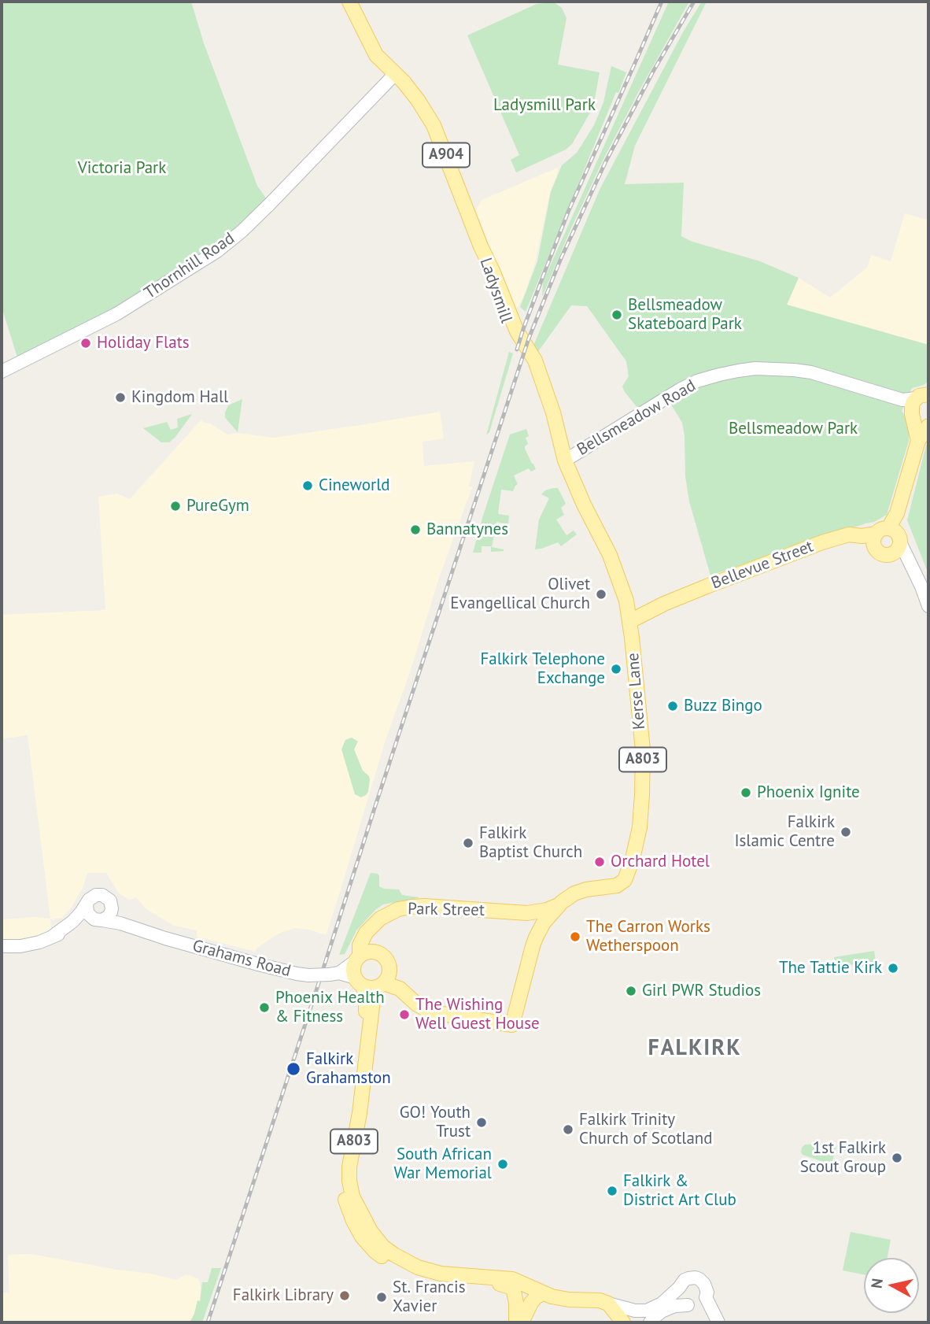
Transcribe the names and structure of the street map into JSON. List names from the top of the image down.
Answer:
{
  "streets": {
    "main road": [
      "A904",
      "Thornhill Road",
      "Ladysmill",
      "Bellsmeadow Road",
      "Bellevue Street",
      "Kerse Lane",
      "A803",
      "Park Street",
      "Grahams Road"
    ]
  },
  "crossings": [
    ["A904", "Thornhill Road"],
    ["A904", "Ladysmill"],
    ["Thornhill Road", "Ladysmill"],
    ["Ladysmill", "Kerse Lane"],
    ["Bellsmeadow Road", "Kerse Lane"],
    ["Bellevue Street", "Kerse Lane"],
    ["Kerse Lane", "A803"],
    ["Kerse Lane", "Park Street"],
    ["A803", "Park Street"],
    ["A803", "Grahams Road"],
    ["Park Street", "Grahams Road"]
  ],
  "districts": ["FALKIRK"],
  "parks": ["Ladysmill Park", "Victoria Park", "Bellsmeadow Park"],
  "places": [
    "Bellsmeadow Skateboard Park",
    "Holiday Flats",
    "Kingdom Hall",
    "Cineworld",
    "PureGym",
    "Bannatynes",
    "Olivet Evangellical Church",
    "Falkirk Telephone Exchange",
    "Buzz Bingo",
    "Phoenix Ignite",
    "Falkirk Islamic Centre",
    "Falkirk Baptist Church",
    "Orchard Hotel",
    "The Carron Works Wetherspoon",
    "The Tattie Kirk",
    "Girl PWR Studios",
    "Phoenix Health & Fitness",
    "The Wishing Well Guest House",
    "Falkirk Grahamston",
    "GO! Youth Trust",
    "Falkirk Trinity Church of Scotland",
    "1st Falkirk Scout Group",
    "South African War Memorial",
    "Falkirk & District Art Club",
    "Falkirk Library",
    "St. Francis Xavier"
  ],
  "north": "left"
}
